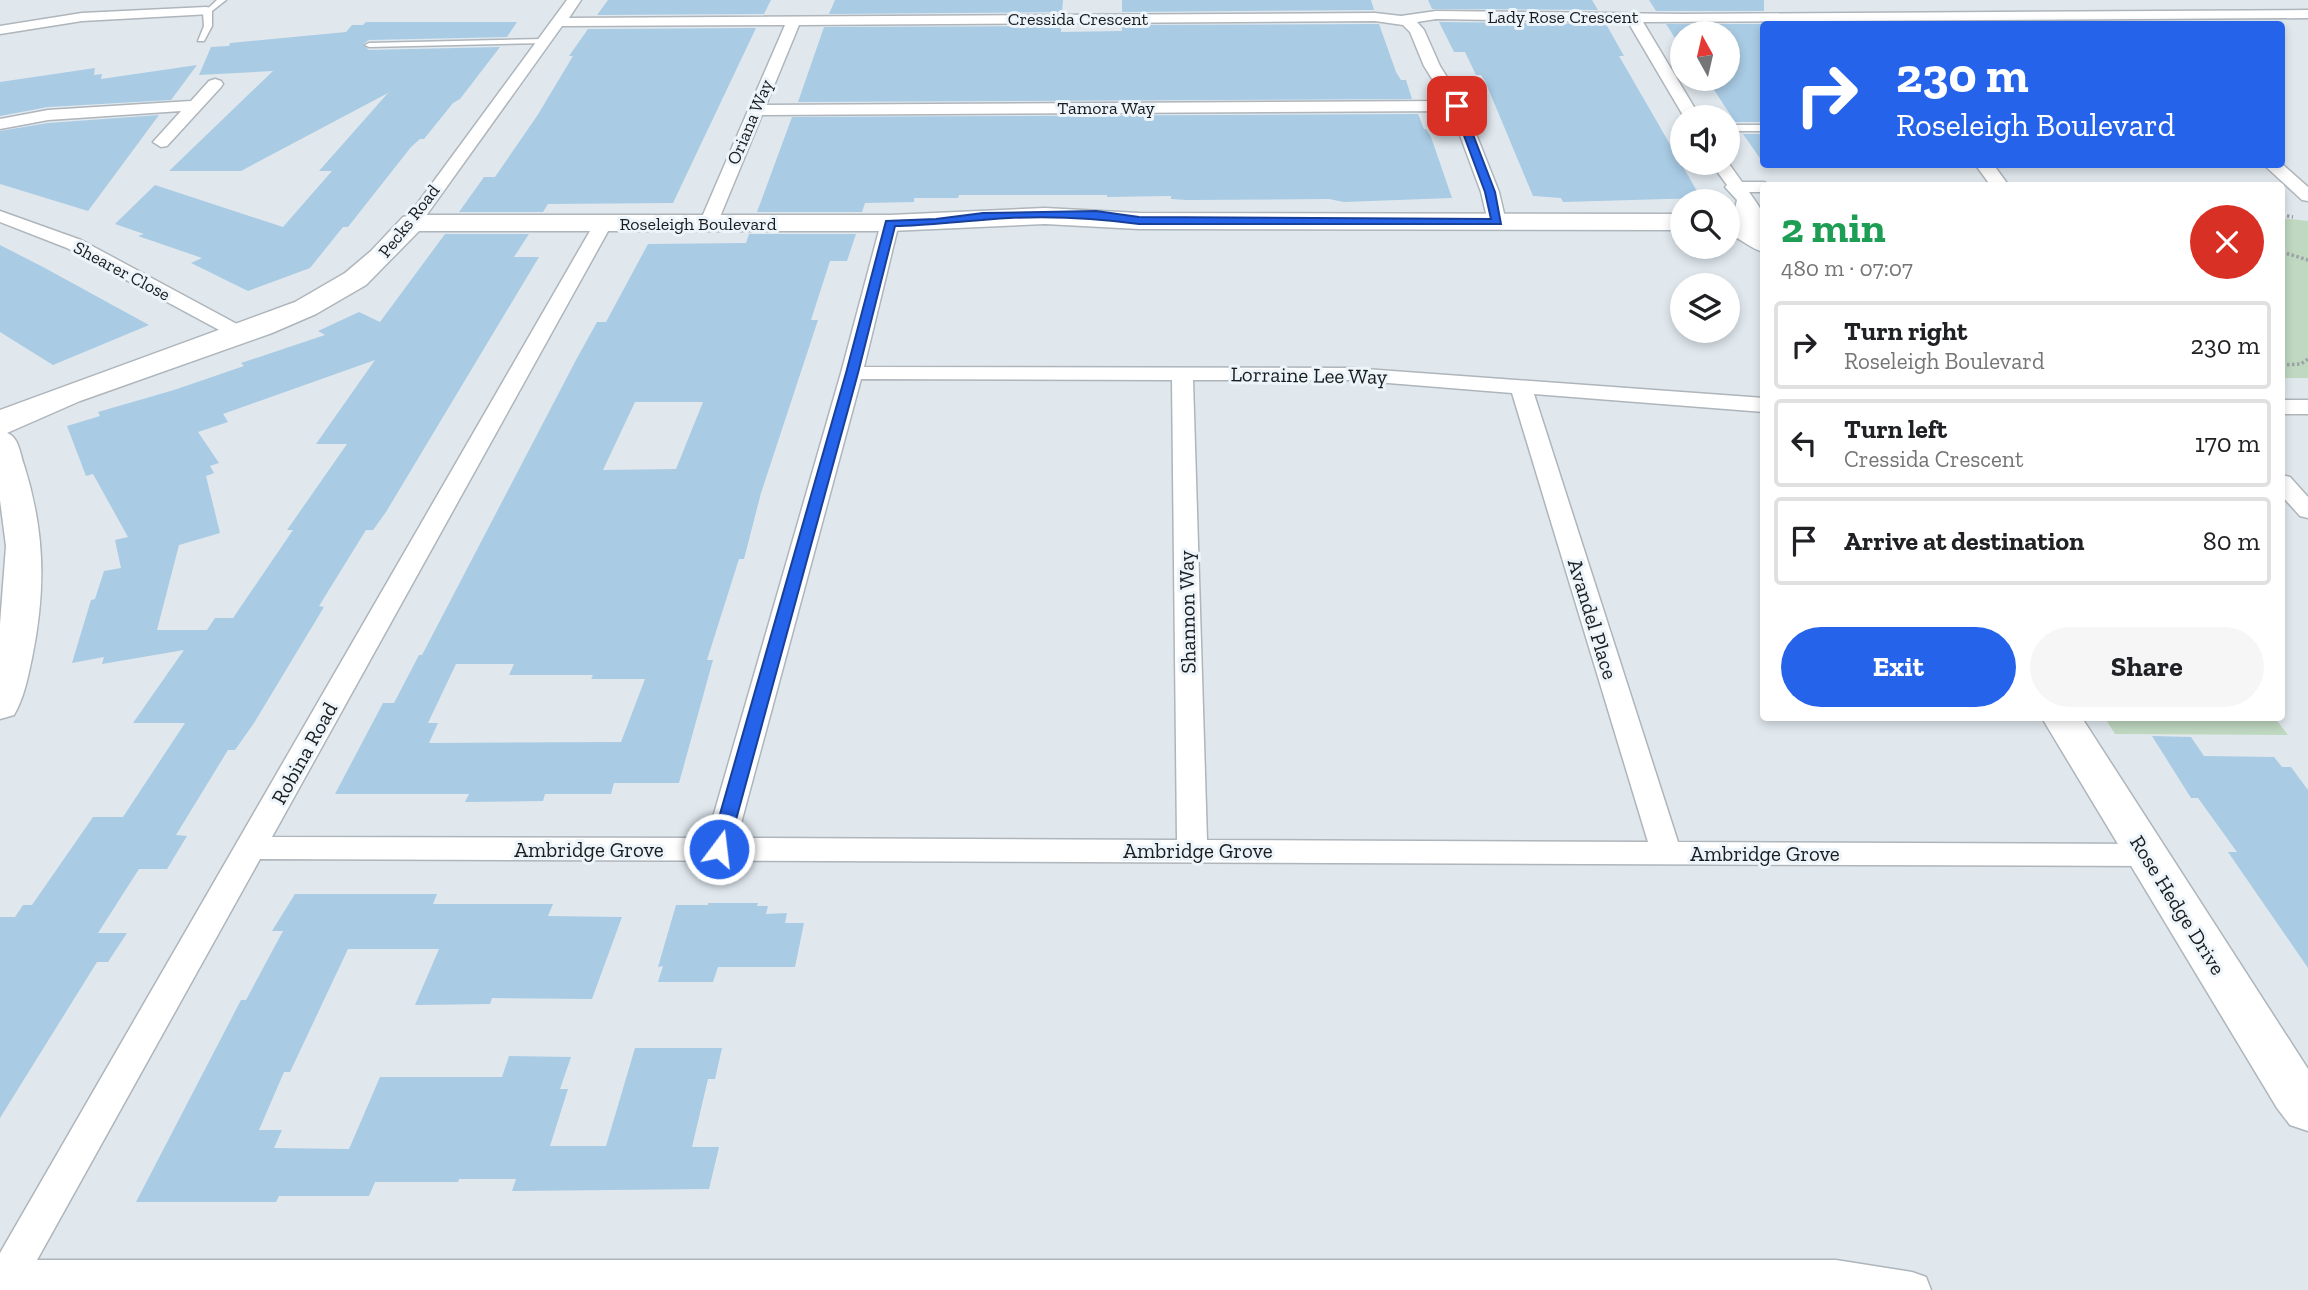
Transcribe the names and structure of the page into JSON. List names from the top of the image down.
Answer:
{
  "streets": {
    "street": [
      "Lady Rose Crescent",
      "Cressida Crescent",
      "Tamora Way",
      "Oriana Way",
      "Pecks Road",
      "Roseleigh Boulevard",
      "Shearer Close",
      "Lorraine Lee Way",
      "Shannon Way",
      "Avandel Place",
      "Robina Road",
      "Ambridge Grove",
      "Rose Hedge Drive"
    ]
  },
  "crossings": [
    ["Lady Rose Crescent", "Cressida Crescent"],
    ["Cressida Crescent", "Oriana Way"],
    ["Cressida Crescent", "Pecks Road"],
    ["Tamora Way", "Oriana Way"],
    ["Oriana Way", "Roseleigh Boulevard"],
    ["Pecks Road", "Roseleigh Boulevard"],
    ["Pecks Road", "Shearer Close"],
    ["Roseleigh Boulevard", "Robina Road"],
    ["Lorraine Lee Way", "Shannon Way"],
    ["Lorraine Lee Way", "Avandel Place"],
    ["Shannon Way", "Ambridge Grove"],
    ["Avandel Place", "Ambridge Grove"],
    ["Robina Road", "Ambridge Grove"],
    ["Ambridge Grove", "Rose Hedge Drive"]
  ],
  "north": "top",
  "page": {
    "turn": ["230 m", "Roseleigh Boulevard"],
    "heading": ["2 min", "480 m · 07:07"],
    "list": [
      {
        "name": "Turn right",
        "note": "Roseleigh Boulevard",
        "value": "230 m"
      },
      {
        "name": "Turn left",
        "note": "Cressida Crescent",
        "value": "170 m"
      },
      {
        "name": "Arrive at destination",
        "value": "80 m"
      }
    ],
    "buttons": ["Exit", "Share"]
  }
}
